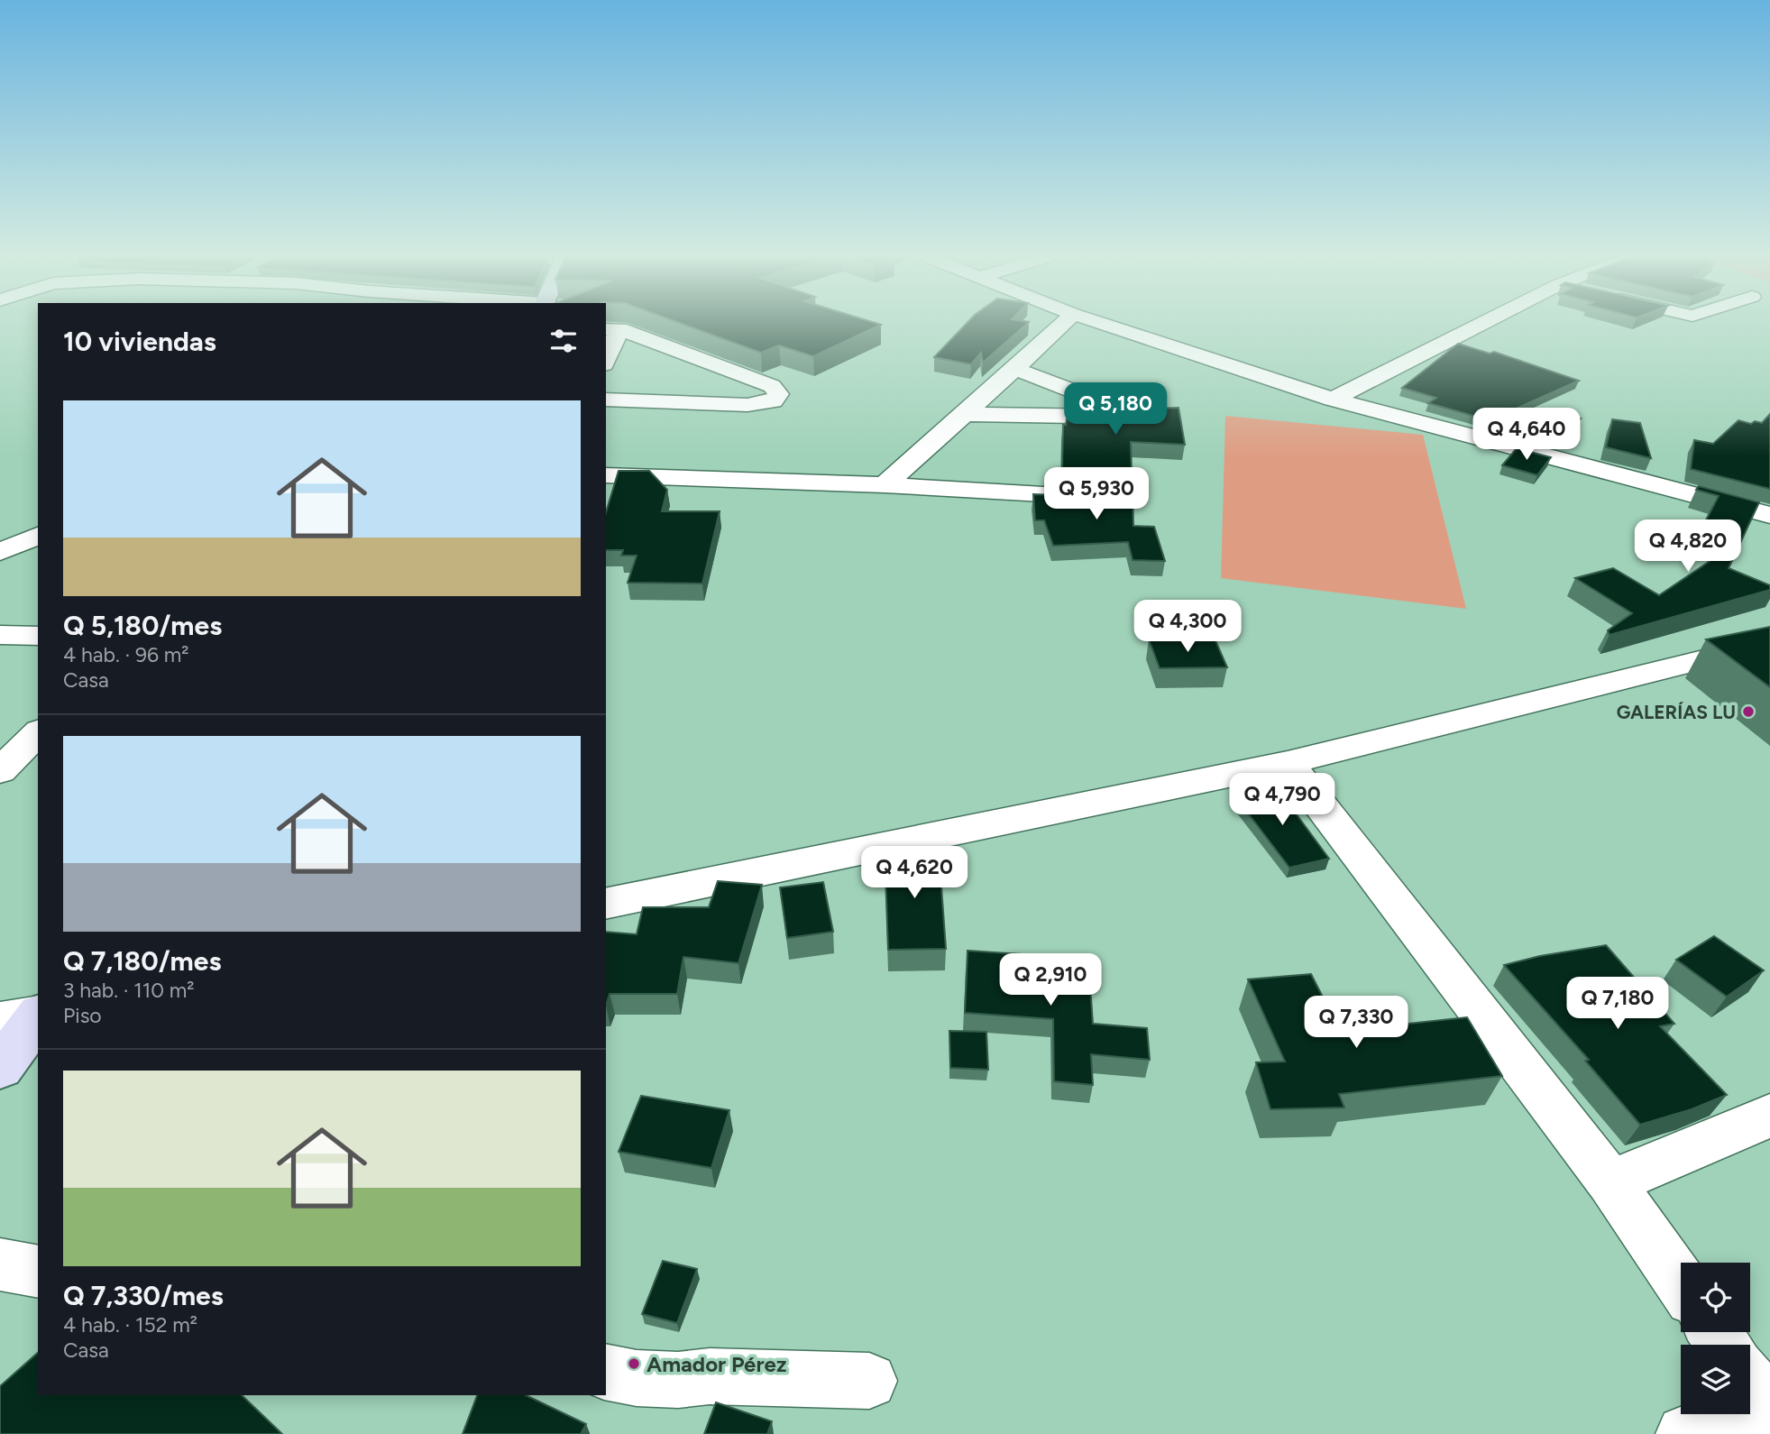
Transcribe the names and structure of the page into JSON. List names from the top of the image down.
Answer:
{
  "places": ["GALERÍAS LU", "Amador Pérez"],
  "page": {
    "heading": "10 viviendas",
    "list": [
      {
        "name": "Q 5,180/mes",
        "note": "4 hab. · 96 m² · Casa"
      },
      {
        "name": "Q 7,180/mes",
        "note": "3 hab. · 110 m² · Piso"
      },
      {
        "name": "Q 7,330/mes",
        "note": "4 hab. · 152 m² · Casa"
      }
    ],
    "price": [
      "Q 5,180",
      "Q 4,640",
      "Q 5,930",
      "Q 4,820",
      "Q 4,300",
      "Q 4,790",
      "Q 4,620",
      "Q 2,910",
      "Q 7,180",
      "Q 7,330"
    ]
  }
}
